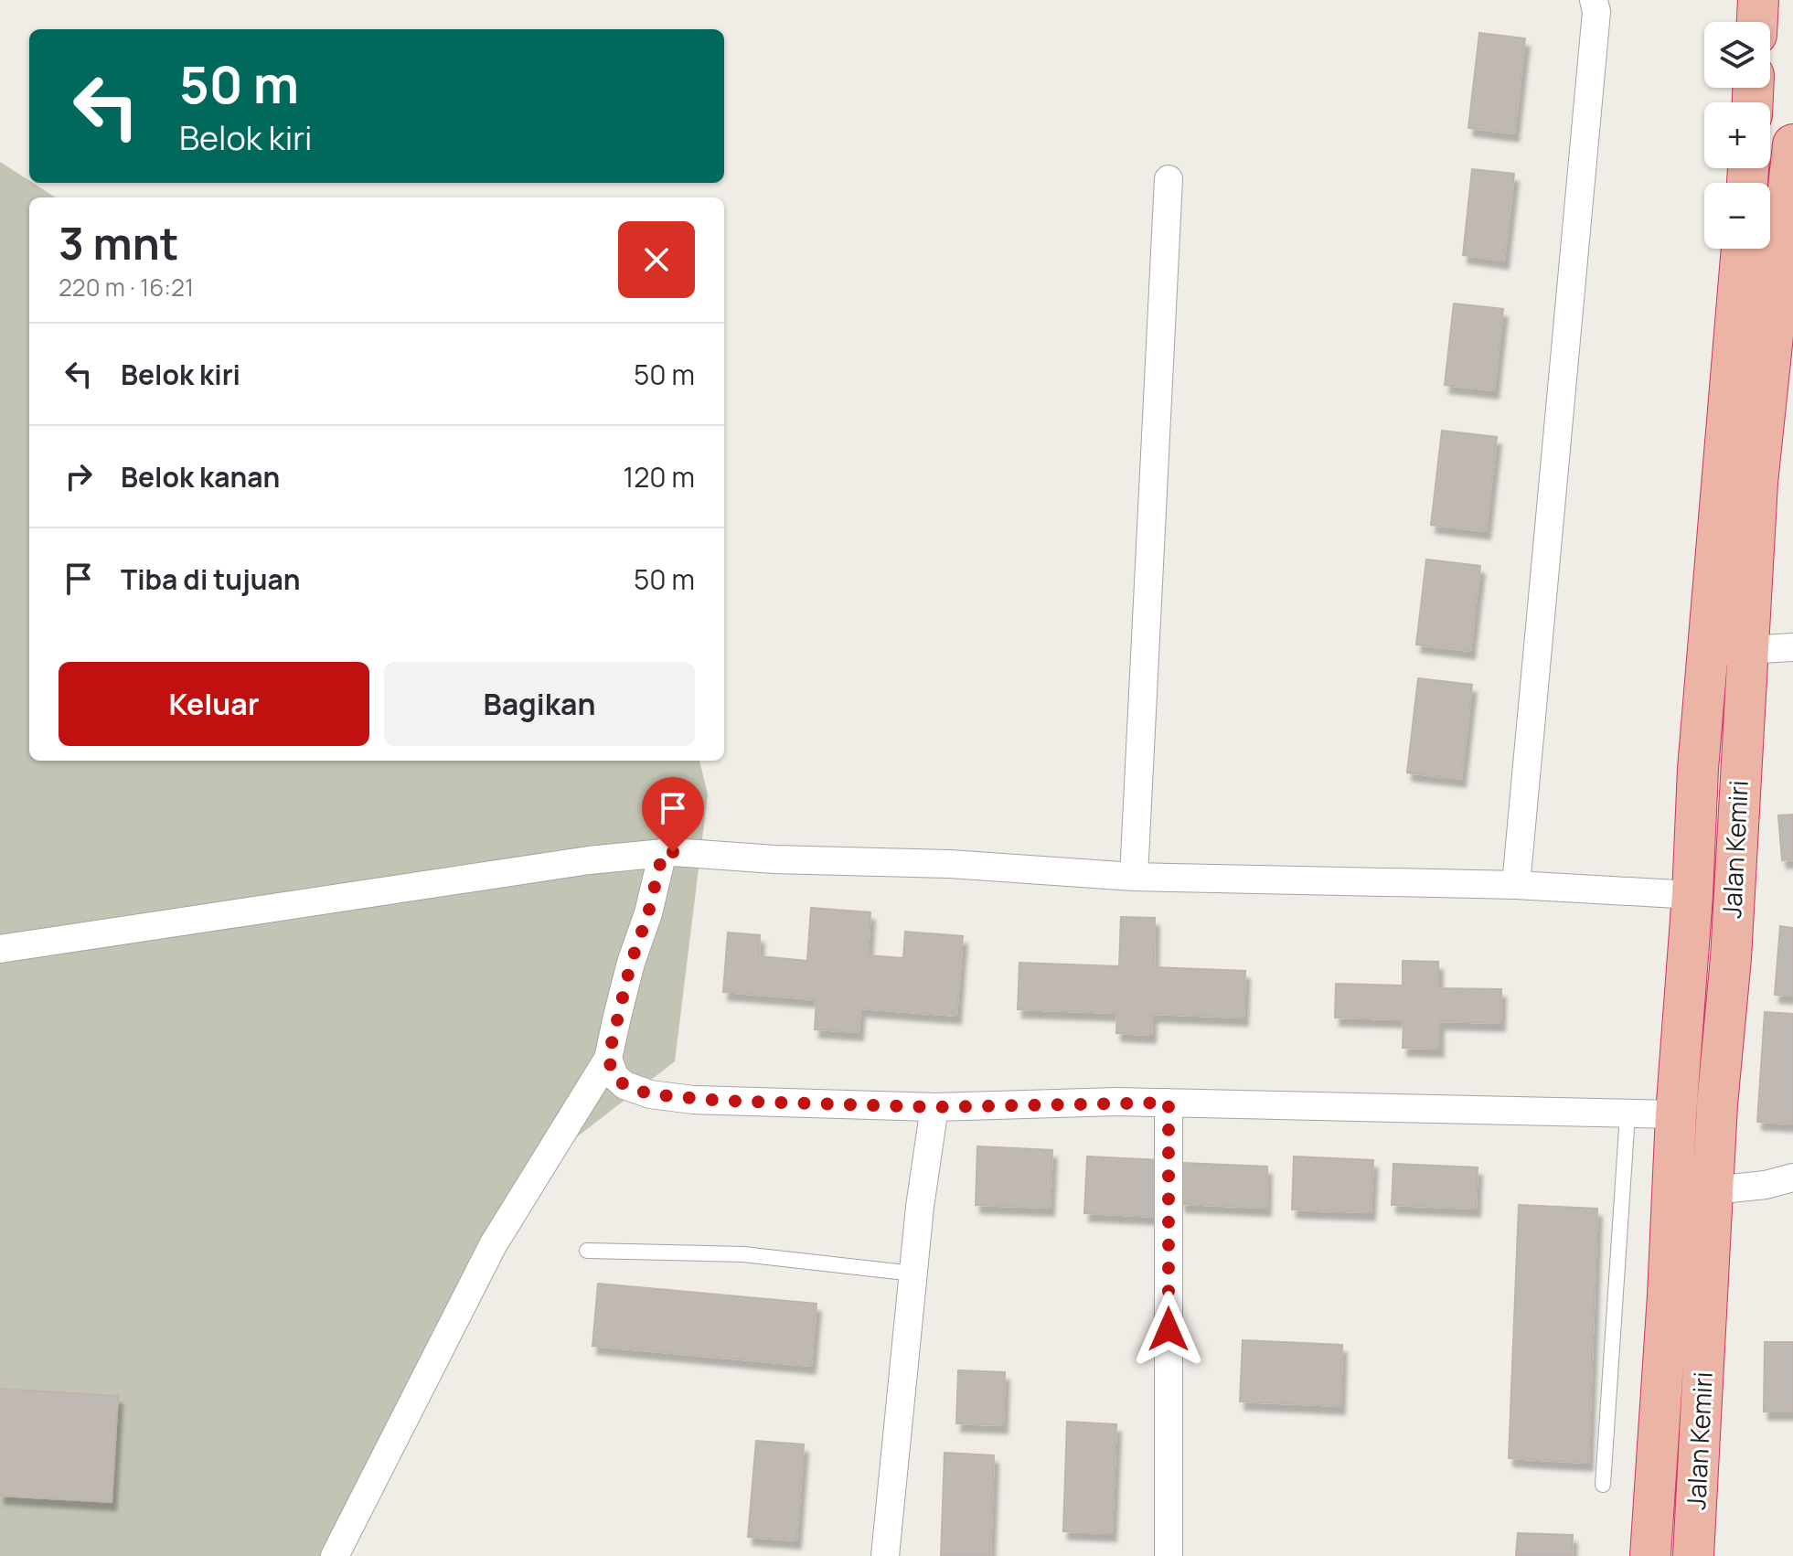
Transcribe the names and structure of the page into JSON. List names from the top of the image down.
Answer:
{
  "streets": {
    "highway": ["Jalan Kemiri"]
  },
  "page": {
    "map_buttons": ["+", "−"],
    "turn": ["50 m", "Belok kiri"],
    "heading": ["3 mnt", "220 m · 16:21"],
    "list": [
      {
        "name": "Belok kiri",
        "value": "50 m"
      },
      {
        "name": "Belok kanan",
        "value": "120 m"
      },
      {
        "name": "Tiba di tujuan",
        "value": "50 m"
      }
    ],
    "buttons": ["Keluar", "Bagikan"]
  }
}
